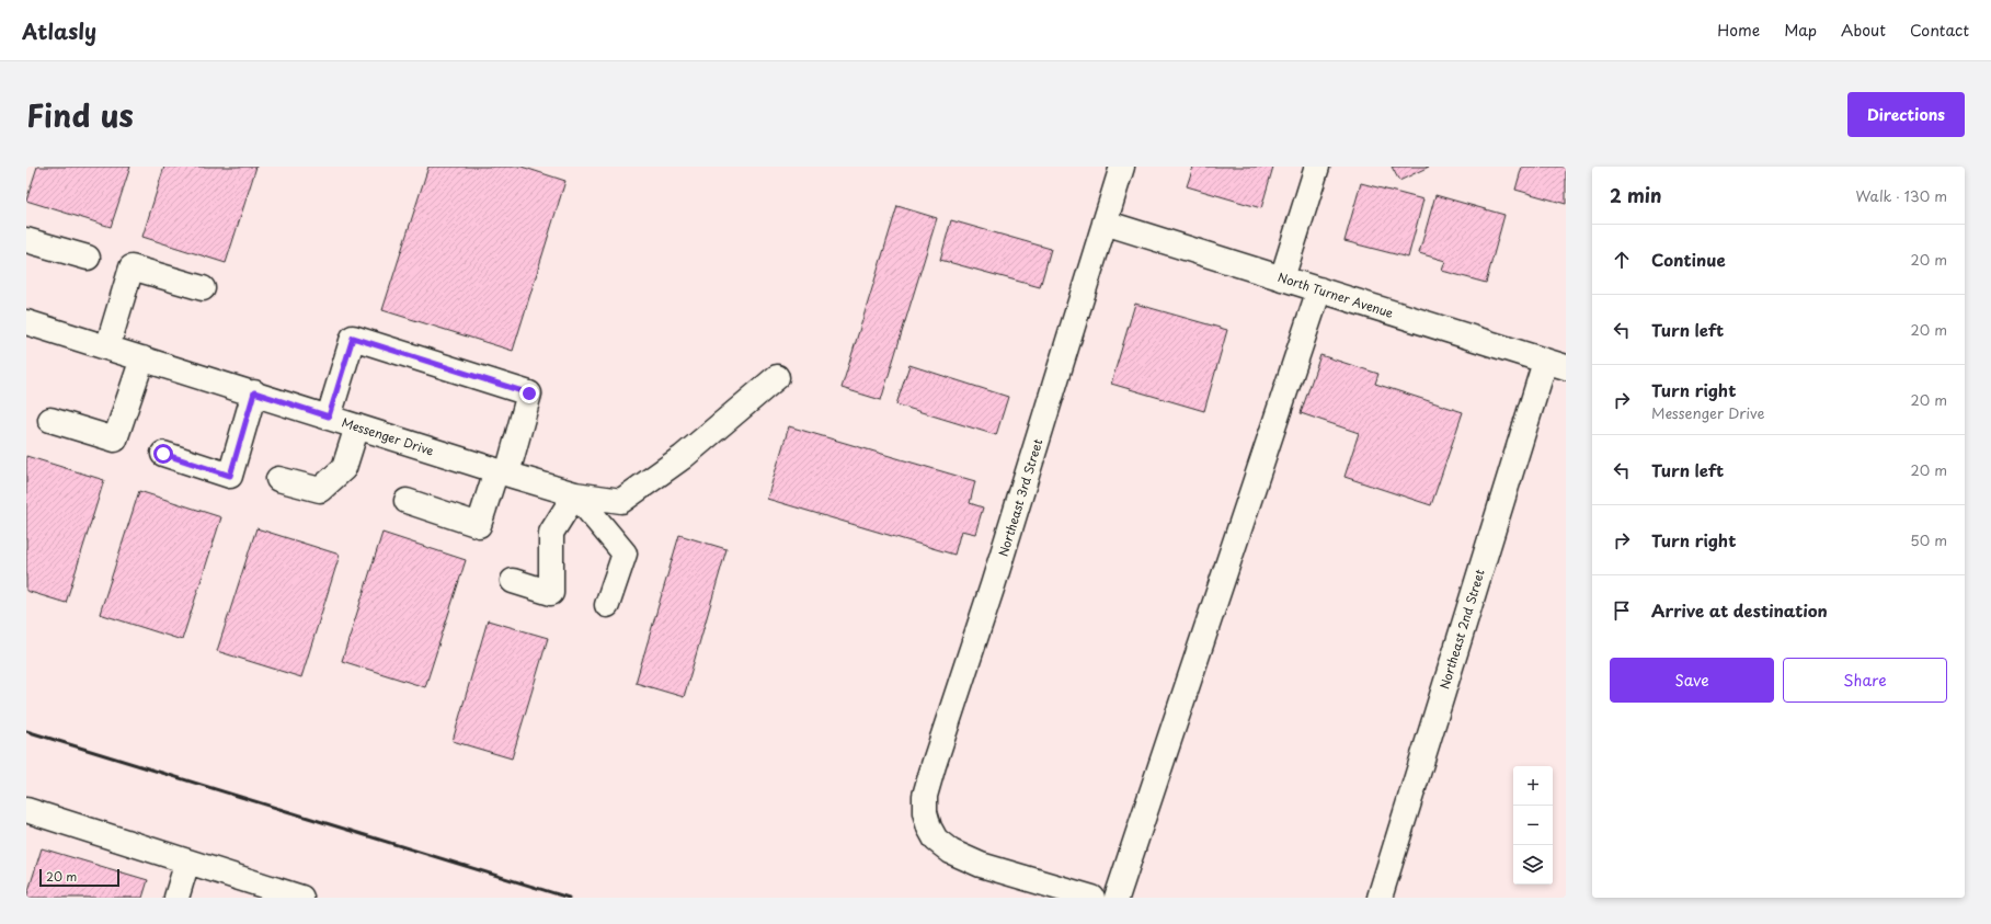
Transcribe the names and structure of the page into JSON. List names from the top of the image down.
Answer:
{
  "streets": {
    "street": [
      "North Turner Avenue",
      "Messenger Drive",
      "Northeast 3rd Street",
      "Northeast 2nd Street"
    ]
  },
  "crossings": [
    ["North Turner Avenue", "Northeast 3rd Street"],
    ["North Turner Avenue", "Northeast 2nd Street"]
  ],
  "scale_bar": "20 m",
  "page": {
    "header": "Atlasly",
    "nav": [
      "Home",
      "Map",
      "About",
      "Contact"
    ],
    "title": "Find us",
    "buttons": [
      "Directions",
      ["Save", "Share"]
    ],
    "heading": ["2 min", "Walk · 130 m"],
    "list": [
      ["Continue", "20 m"],
      ["Turn left", "20 m"],
      ["Turn right", "Messenger Drive", "20 m"],
      ["Turn left", "20 m"],
      ["Turn right", "50 m"],
      "Arrive at destination"
    ],
    "map_buttons": ["+", "−"],
    "scale": "20 m"
  }
}
